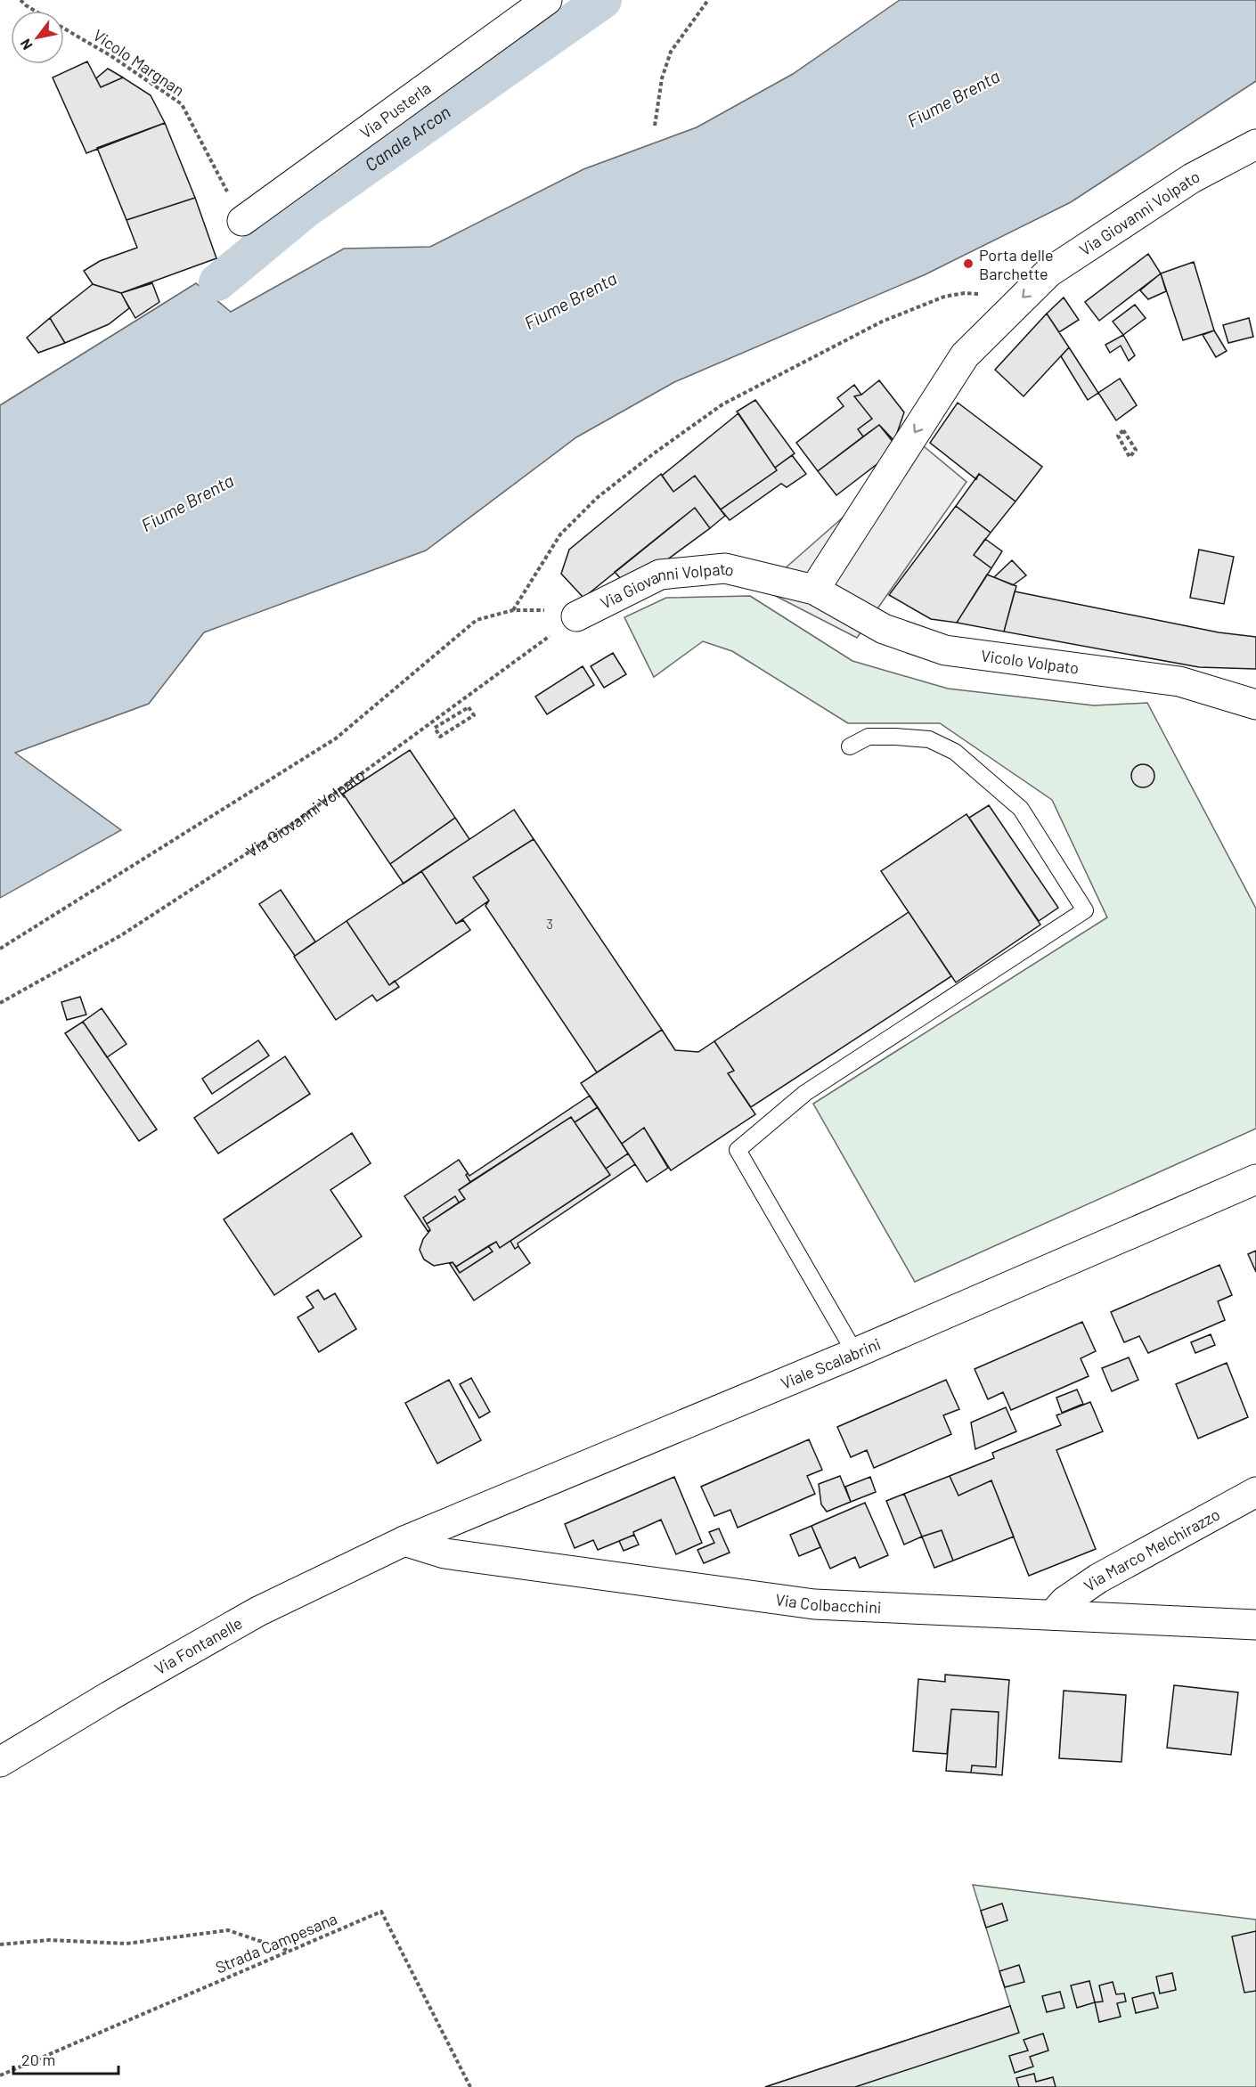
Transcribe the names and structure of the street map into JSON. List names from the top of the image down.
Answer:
{
  "streets": {
    "street": [
      "Via Pusterla",
      "Via Giovanni Volpato",
      "Vicolo Volpato",
      "Viale Scalabrini",
      "Via Marco Melchirazzo",
      "Via Colbacchini",
      "Via Fontanelle"
    ],
    "path": ["Vicolo Margnan", "Strada Campesana"]
  },
  "crossings": [
    ["Vicolo Margnan", "Via Pusterla"],
    ["Via Giovanni Volpato", "Vicolo Volpato"],
    ["Viale Scalabrini", "Via Colbacchini"],
    ["Viale Scalabrini", "Via Fontanelle"],
    ["Via Marco Melchirazzo", "Via Colbacchini"],
    ["Via Colbacchini", "Via Fontanelle"]
  ],
  "one_way": ["Via Giovanni Volpato"],
  "water": ["Fiume Brenta", "Canale Arcon"],
  "places": ["Porta delle Barchette"],
  "house_numbers": ["3"],
  "scale_bar": "20 m",
  "north": "bottom left"
}
